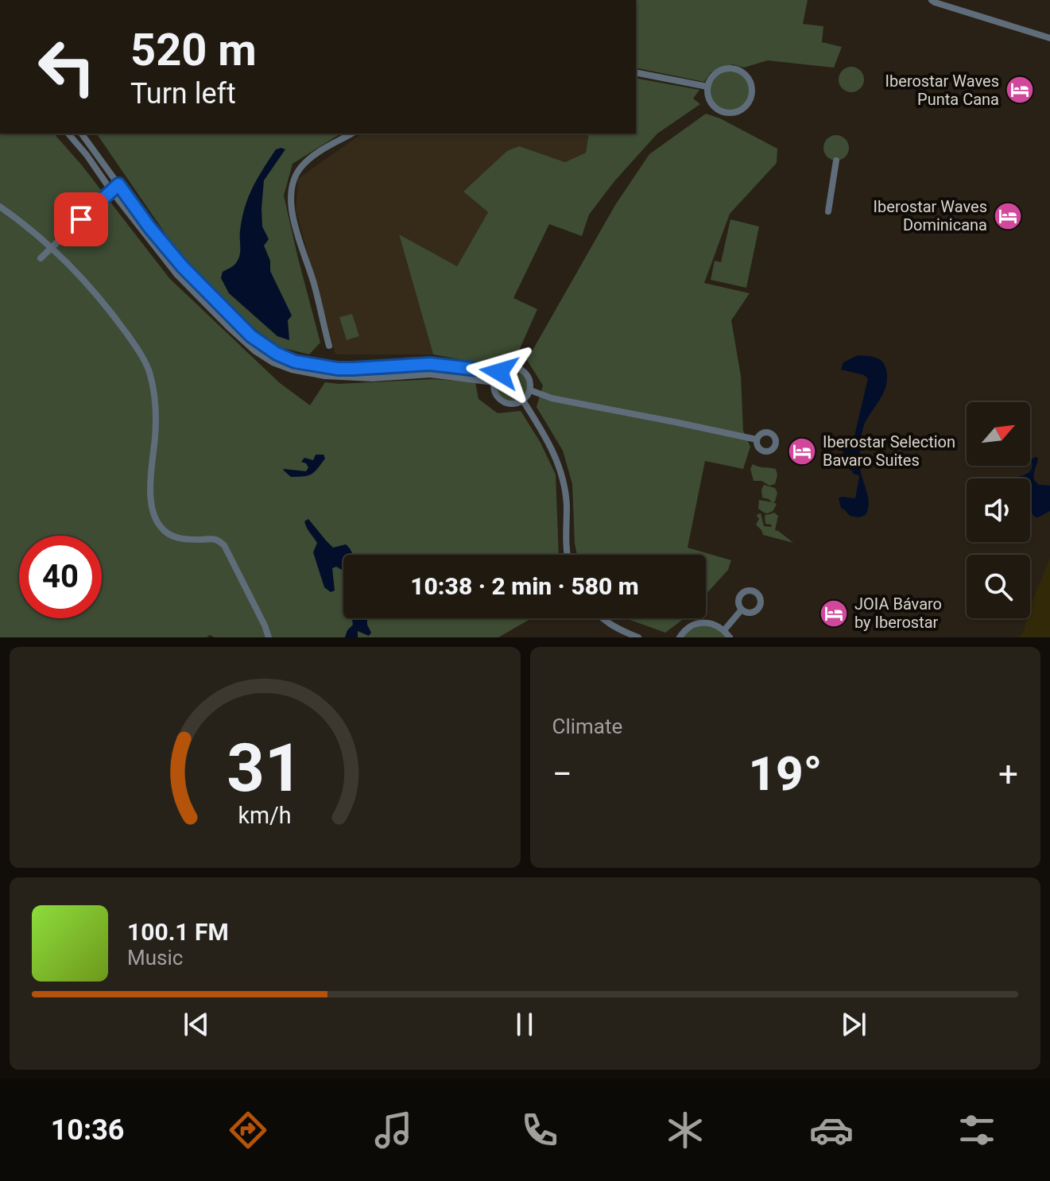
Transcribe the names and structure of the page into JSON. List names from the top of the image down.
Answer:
{
  "places": {
    "hotel": [
      "Iberostar Waves Punta Cana",
      "Iberostar Waves Dominicana",
      "Iberostar Selection Bavaro Suites",
      "JOIA Bávaro by Iberostar"
    ]
  },
  "north": "top right",
  "page": {
    "turn": ["520 m", "Turn left"],
    "limit": "40",
    "trip": "10:38 · 2 min · 580 m",
    "tile": "Climate",
    "heat": ["−", "19°", "+"],
    "song": ["100.1 FM", "Music"],
    "tabs": "10:36",
    "gauge": ["31", "km/h"]
  }
}
